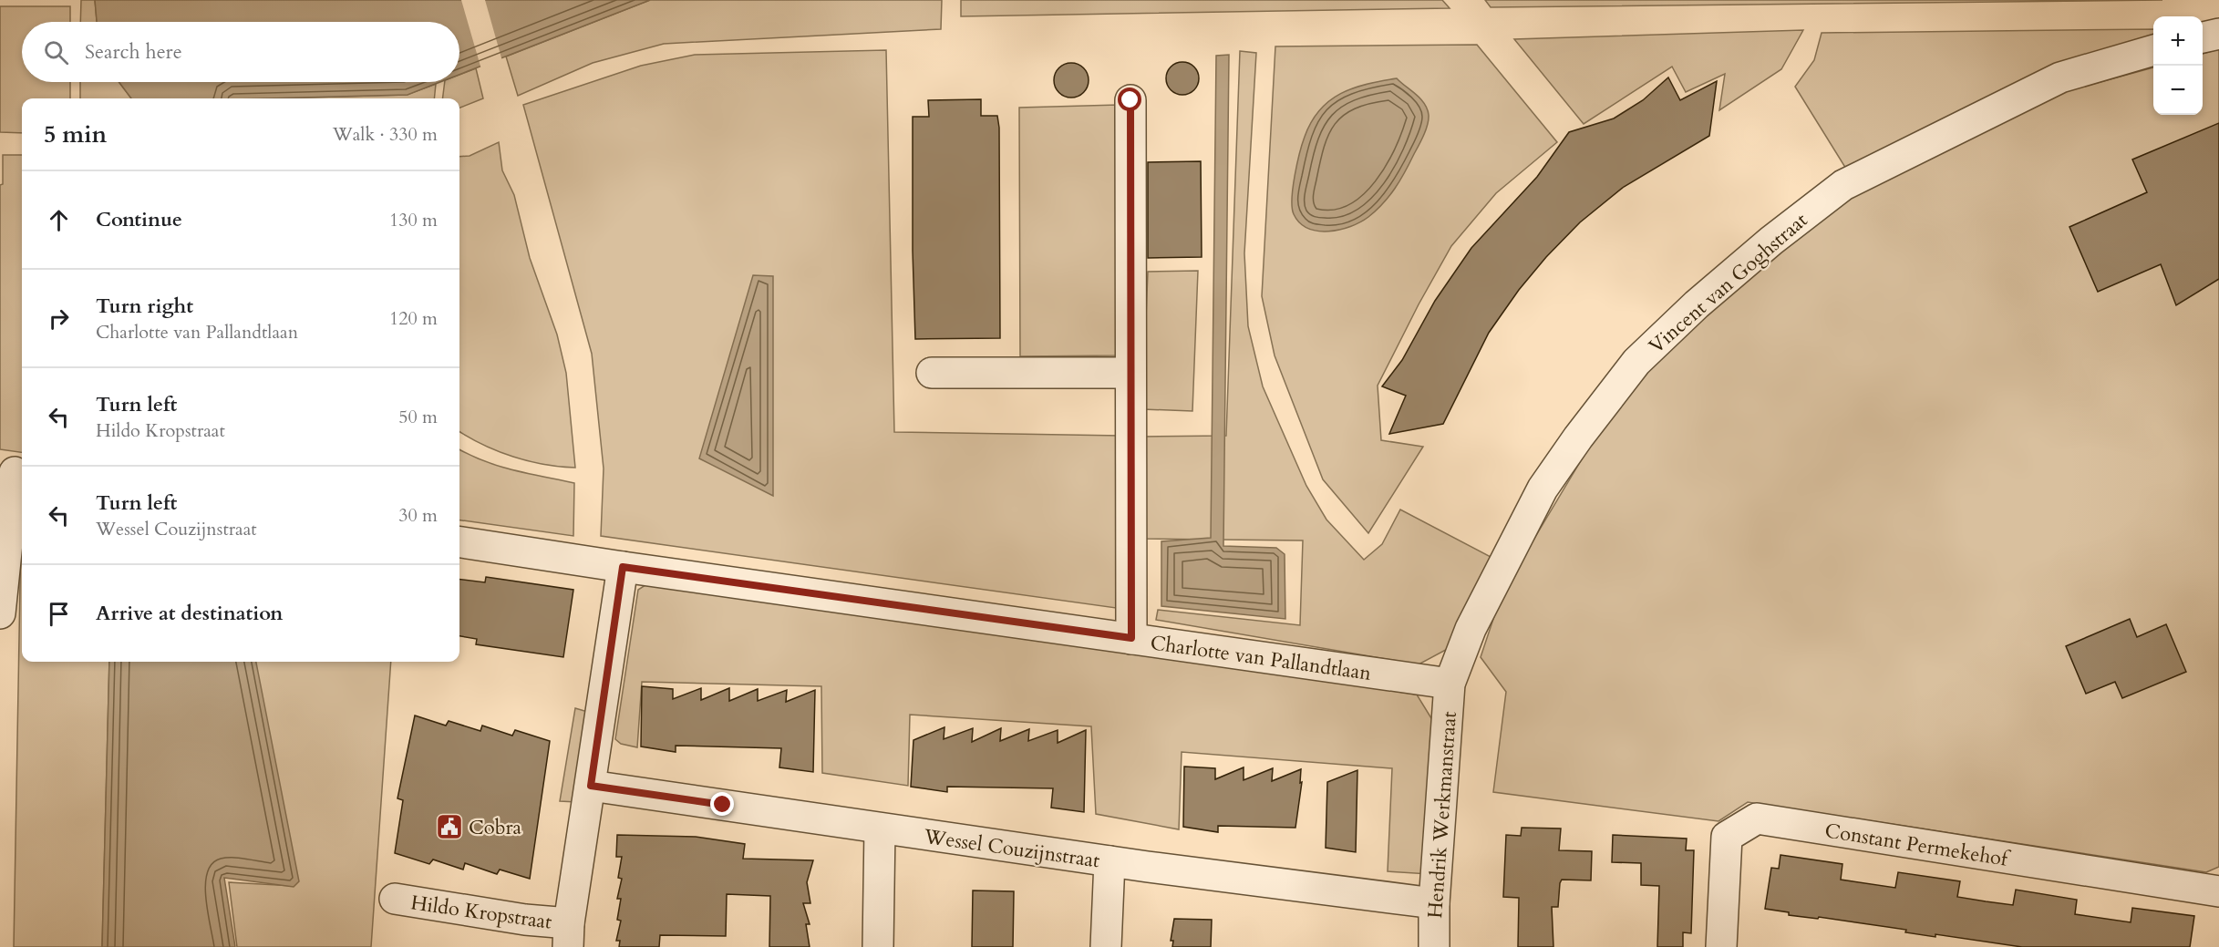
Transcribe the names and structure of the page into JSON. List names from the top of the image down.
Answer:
{
  "streets": {
    "street": [
      "Vincent van Goghstraat",
      "Charlotte van Pallandtlaan",
      "Hendrik Werkmanstraat",
      "Constant Permekehof",
      "Wessel Couzijnstraat",
      "Hildo Kropstraat"
    ]
  },
  "crossings": [
    ["Vincent van Goghstraat", "Charlotte van Pallandtlaan"],
    ["Vincent van Goghstraat", "Hendrik Werkmanstraat"],
    ["Charlotte van Pallandtlaan", "Hendrik Werkmanstraat"],
    ["Charlotte van Pallandtlaan", "Hildo Kropstraat"],
    ["Hendrik Werkmanstraat", "Wessel Couzijnstraat"],
    ["Wessel Couzijnstraat", "Hildo Kropstraat"]
  ],
  "places": {
    "public building": ["Cobra"]
  },
  "page": {
    "map_buttons": ["+", "−"],
    "search": "Search here",
    "heading": ["5 min", "Walk · 330 m"],
    "list": [
      ["Continue", "130 m"],
      ["Turn right", "Charlotte van Pallandtlaan", "120 m"],
      ["Turn left", "Hildo Kropstraat", "50 m"],
      ["Turn left", "Wessel Couzijnstraat", "30 m"],
      "Arrive at destination"
    ]
  }
}
